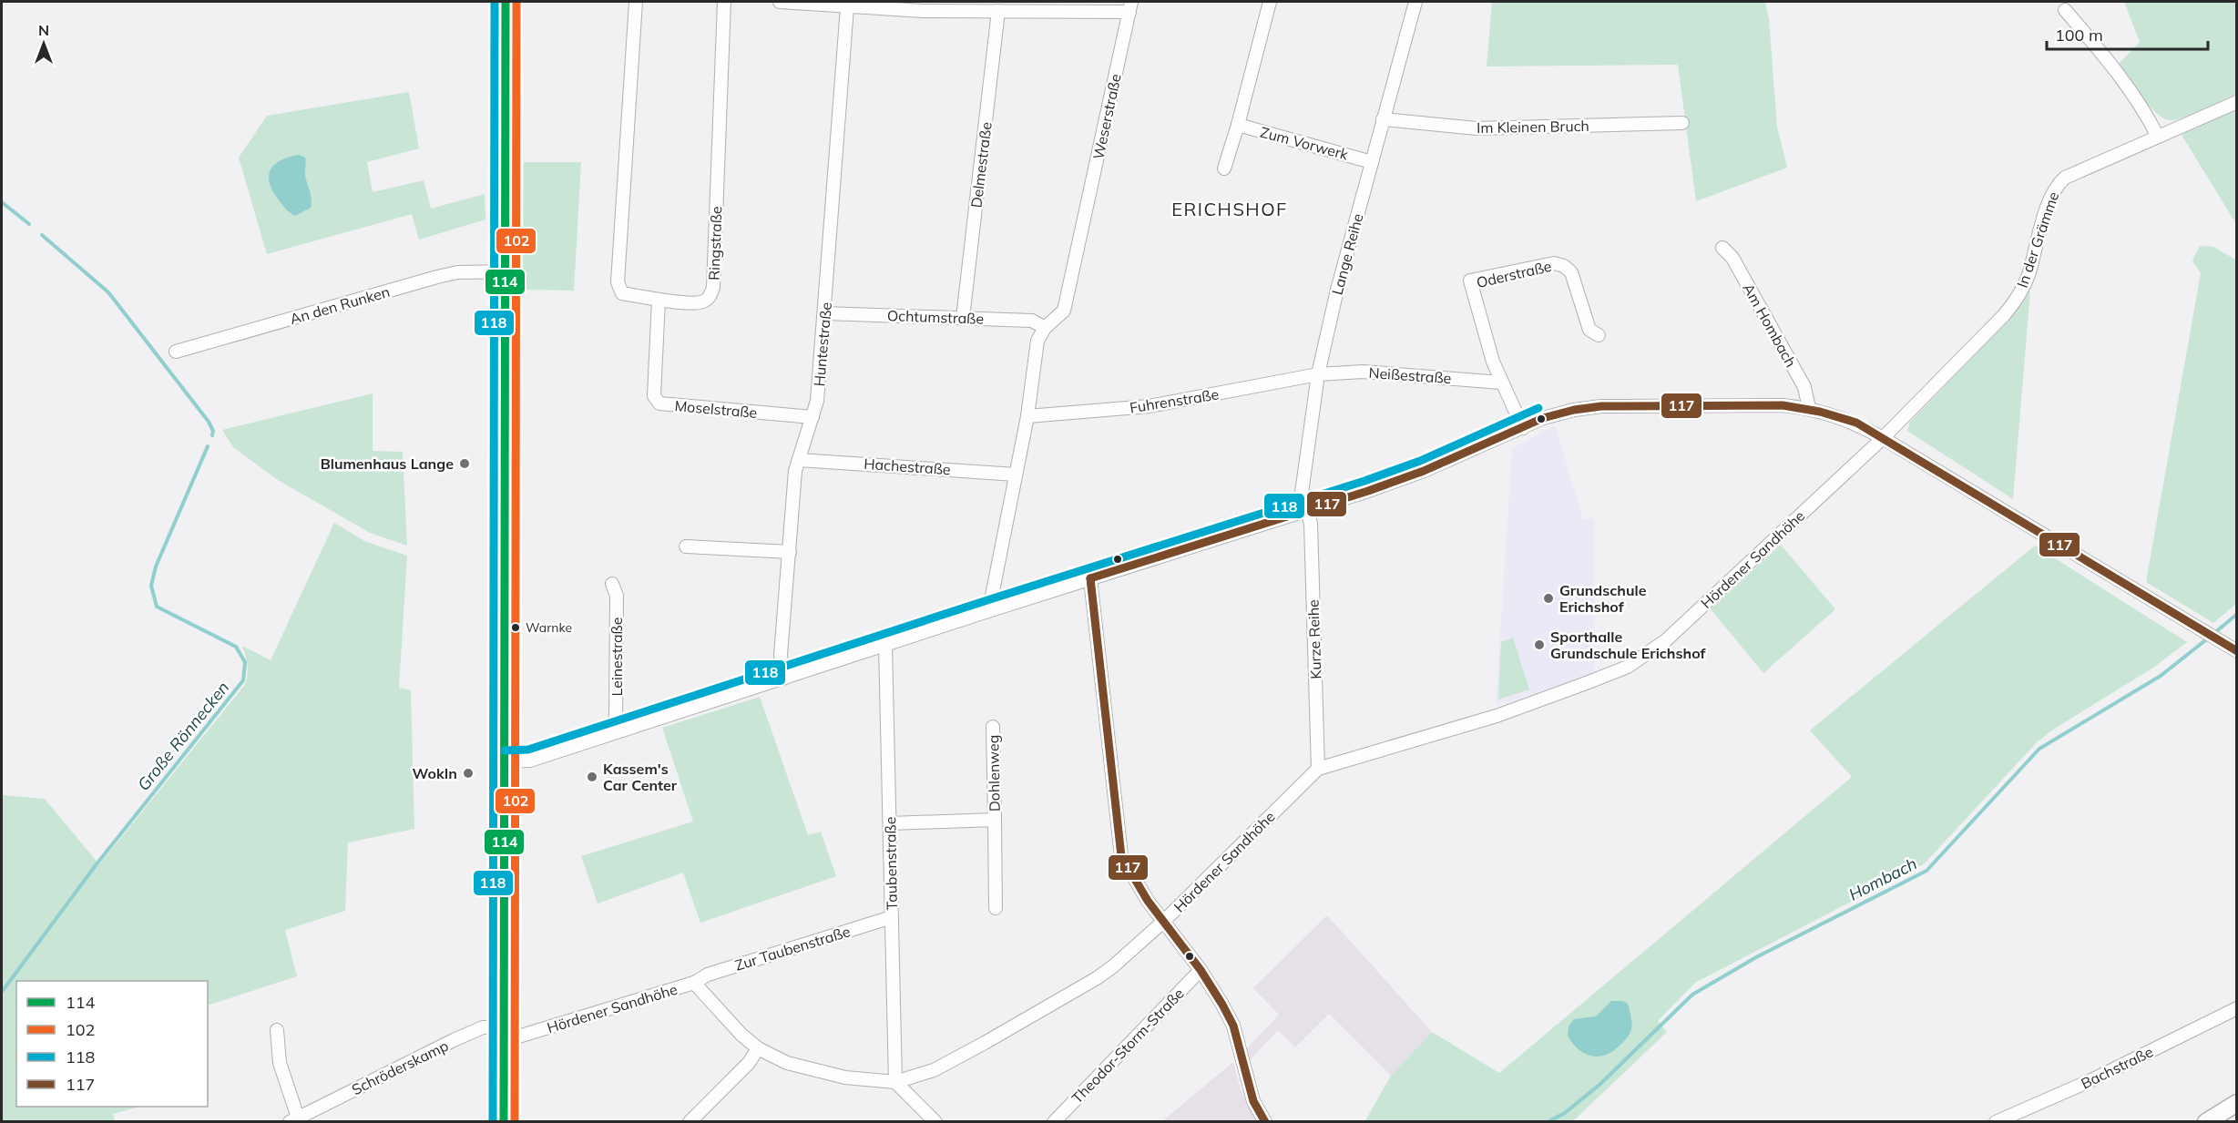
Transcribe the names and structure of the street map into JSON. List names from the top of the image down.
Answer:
{
  "streets": {
    "street": [
      "Weserstraße",
      "Im Kleinen Bruch",
      "Zum Vorwerk",
      "Delmestraße",
      "In der Grämme",
      "Ringstraße",
      "Lange Reihe",
      "Oderstraße",
      "An den Runken",
      "Ochtumstraße",
      "Am Hombach",
      "Huntestraße",
      "Neißestraße",
      "Fuhrenstraße",
      "Moselstraße",
      "Hachestraße",
      "Hördener Sandhöhe",
      "Kurze Reihe",
      "Leinestraße",
      "Dohlenweg",
      "Taubenstraße",
      "Zur Taubenstraße",
      "Theodor-Storm-Straße",
      "Schröderskamp",
      "Bachstraße"
    ]
  },
  "crossings": [
    ["Weserstraße", "Ochtumstraße"],
    ["Im Kleinen Bruch", "Lange Reihe"],
    ["Zum Vorwerk", "Lange Reihe"],
    ["Delmestraße", "Ochtumstraße"],
    ["In der Grämme", "Hördener Sandhöhe"],
    ["Ringstraße", "Moselstraße"],
    ["Lange Reihe", "Neißestraße"],
    ["Lange Reihe", "Fuhrenstraße"],
    ["Lange Reihe", "Kurze Reihe"],
    ["Oderstraße", "Neißestraße"],
    ["Ochtumstraße", "Huntestraße"],
    ["Huntestraße", "Moselstraße"],
    ["Huntestraße", "Hachestraße"],
    ["Neißestraße", "Fuhrenstraße"],
    ["Hördener Sandhöhe", "Kurze Reihe"],
    ["Hördener Sandhöhe", "Taubenstraße"],
    ["Hördener Sandhöhe", "Zur Taubenstraße"],
    ["Hördener Sandhöhe", "Schröderskamp"],
    ["Taubenstraße", "Zur Taubenstraße"]
  ],
  "districts": ["ERICHSHOF"],
  "water": ["Große Rönnecken", "Hombach"],
  "places": [
    "Blumenhaus Lange",
    "Grundschule Erichshof",
    "Warnke",
    "Sporthalle Grundschule Erichshof",
    "WokIn",
    "Kassem's Car Center"
  ],
  "lines": [
    "transit line 114",
    "transit line 102",
    "transit line 118",
    "transit line 117"
  ],
  "legend": [
    "114",
    "102",
    "118",
    "117"
  ],
  "scale_bar": "100 m",
  "north": "top"
}
